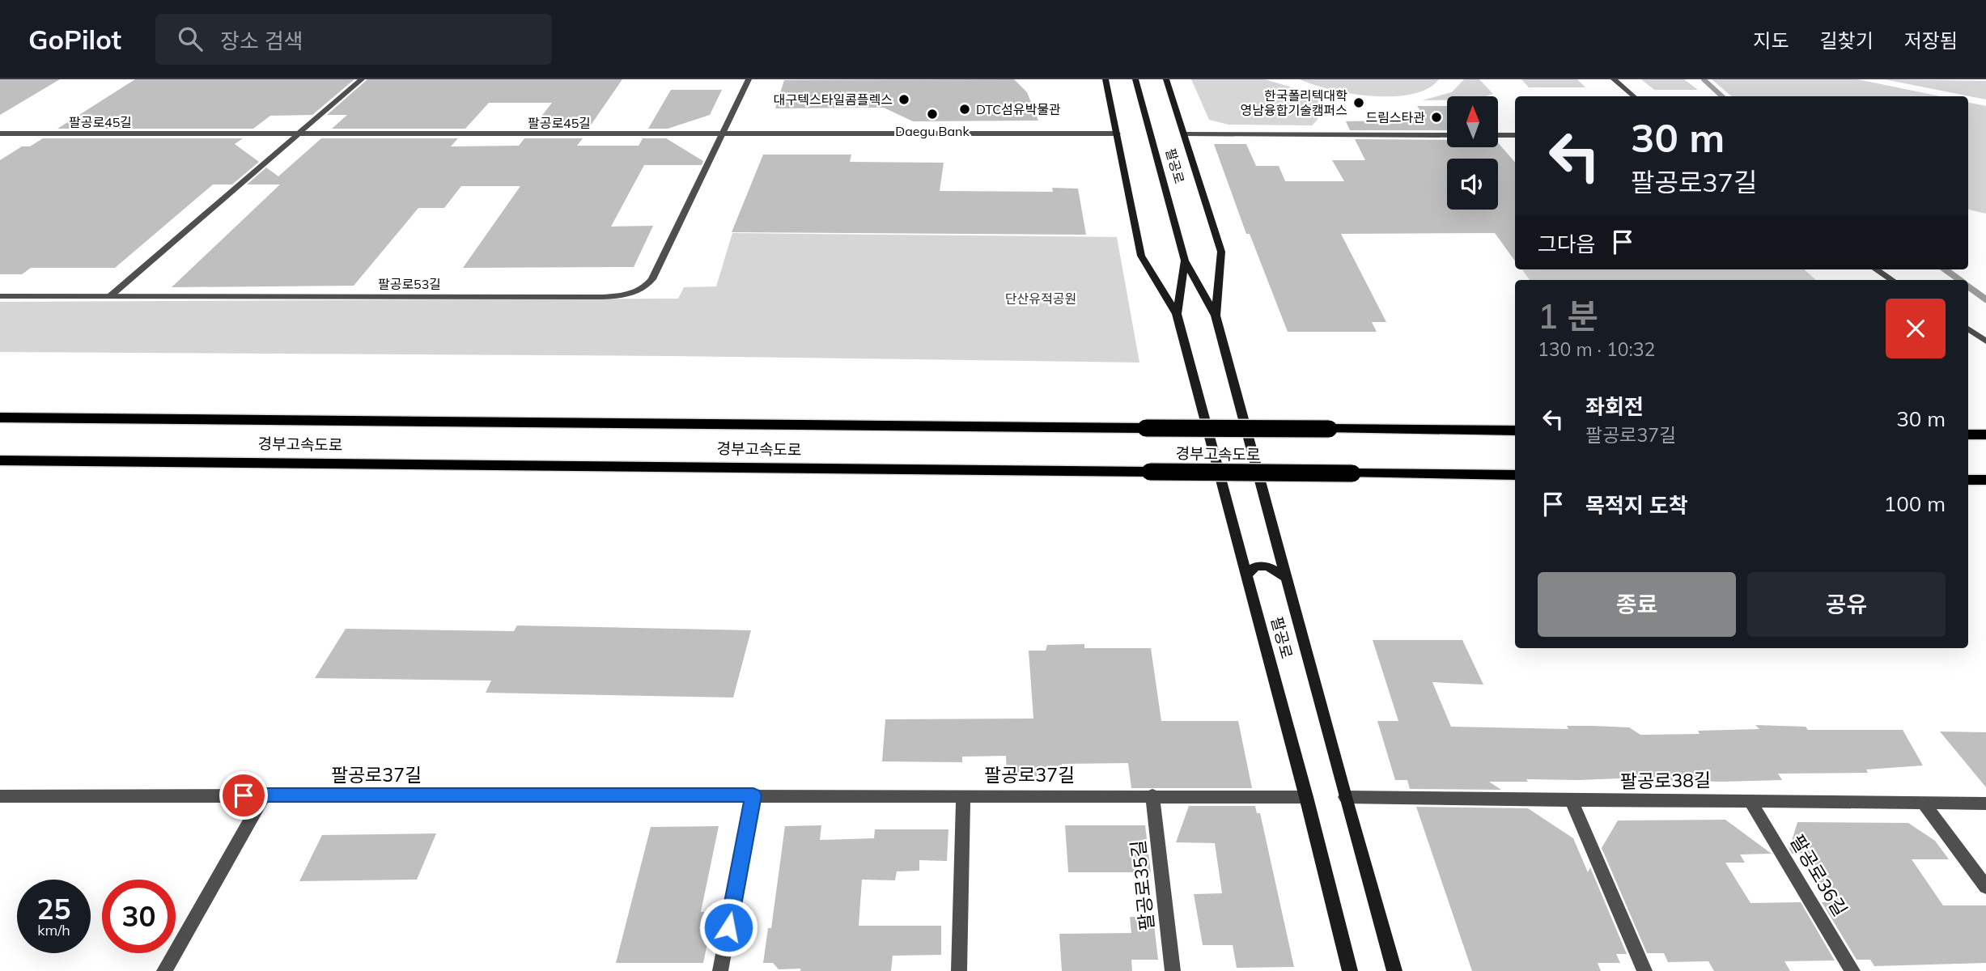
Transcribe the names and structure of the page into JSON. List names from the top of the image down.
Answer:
{
  "streets": {
    "highway": ["경부고속도로"],
    "main road": ["팔공로"],
    "street": [
      "팔공로45길",
      "팔공로53길",
      "팔공로37길",
      "팔공로38길",
      "팔공로36길",
      "팔공로35길"
    ]
  },
  "crossings": [
    ["팔공로45길", "팔공로53길"],
    ["팔공로", "팔공로37길"],
    ["팔공로", "팔공로38길"],
    ["팔공로37길", "팔공로35길"],
    ["팔공로38길", "팔공로36길"]
  ],
  "parks": ["단산유적공원"],
  "places": [
    "대구텍스타일콤플렉스",
    "한국폴리텍대학 영남융합기술캠퍼스",
    "DTC섬유박물관",
    "Daegu Bank",
    "드림스타관"
  ],
  "north": "top",
  "page": {
    "header": "GoPilot",
    "search": "장소 검색",
    "nav": ["지도", "길찾기", "저장됨"],
    "turn": ["30 m", "팔공로37길"],
    "then": "그다음",
    "heading": ["1 분", "130 m · 10:32"],
    "list": [
      {
        "name": "좌회전",
        "note": "팔공로37길",
        "value": "30 m"
      },
      {
        "name": "목적지 도착",
        "value": "100 m"
      }
    ],
    "buttons": ["종료", "공유"],
    "speed": "25 km/h",
    "limit": "30"
  }
}
